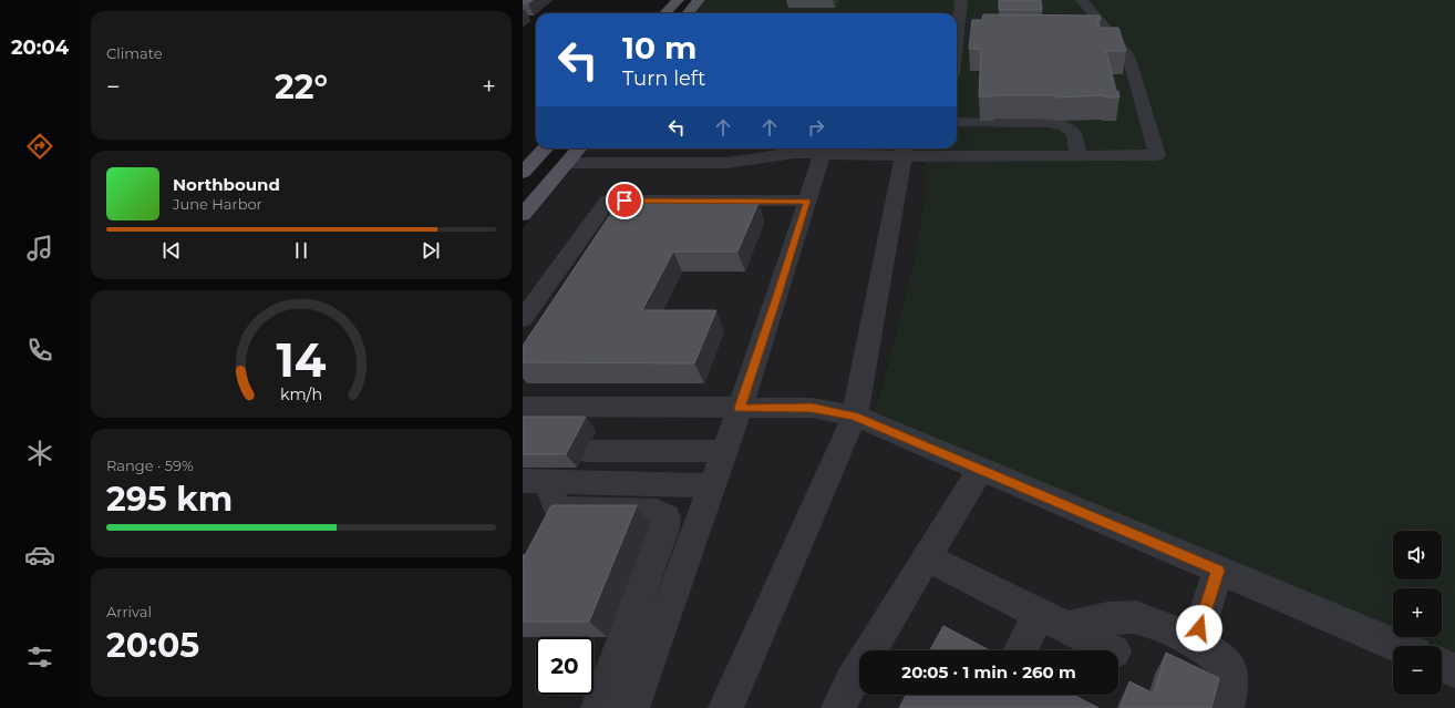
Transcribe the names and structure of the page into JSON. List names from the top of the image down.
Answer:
{
  "page": {
    "tabs": "20:04",
    "tile": [
      "Climate",
      ["Range · 59%", "295 km"],
      ["Arrival", "20:05"]
    ],
    "turn": ["10 m", "Turn left"],
    "heat": ["−", "22°", "+"],
    "song": ["Northbound", "June Harbor"],
    "map_buttons": ["+", "−"],
    "limit": "20",
    "trip": "20:05 · 1 min · 260 m",
    "gauge": ["14", "km/h"]
  }
}
